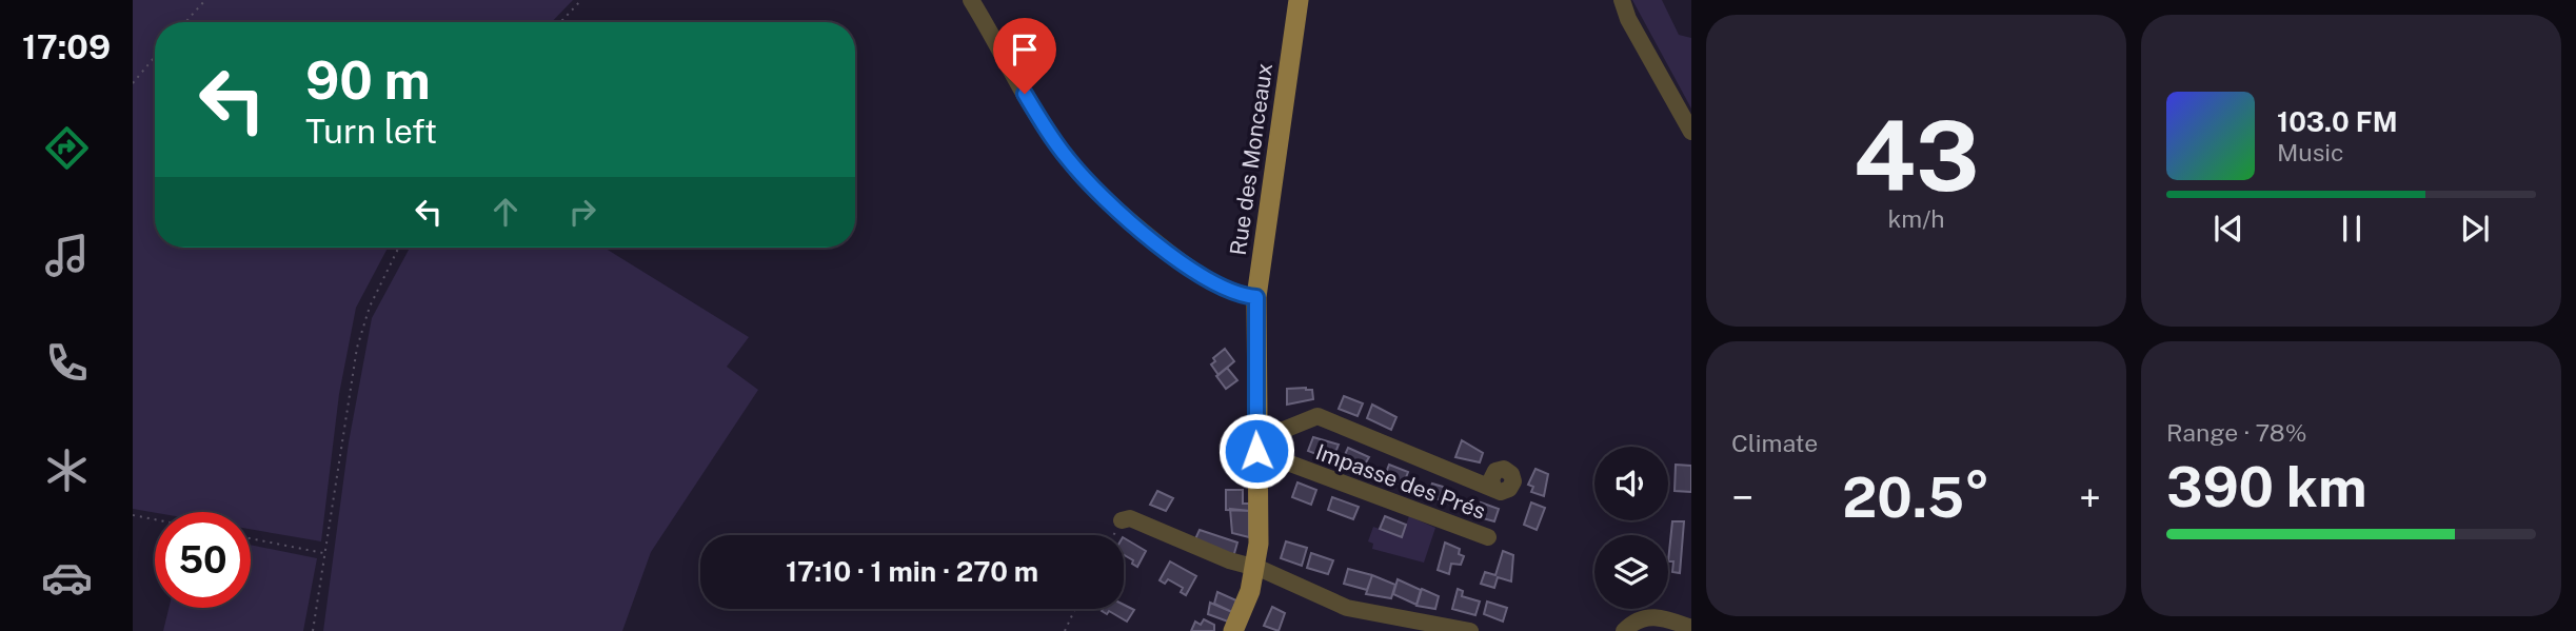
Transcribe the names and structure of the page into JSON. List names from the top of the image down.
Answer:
{
  "streets": {
    "main road": ["Rue des Monceaux"],
    "street": ["Impasse des Prés"]
  },
  "crossings": [
    ["Rue des Monceaux", "Impasse des Prés"]
  ],
  "page": {
    "tabs": "17:09",
    "tile": [
      ["43", "km/h"],
      "Climate",
      ["Range · 78%", "390 km"]
    ],
    "turn": ["90 m", "Turn left"],
    "song": ["103.0 FM", "Music"],
    "heat": ["−", "20.5°", "+"],
    "limit": "50",
    "trip": "17:10 · 1 min · 270 m"
  }
}
